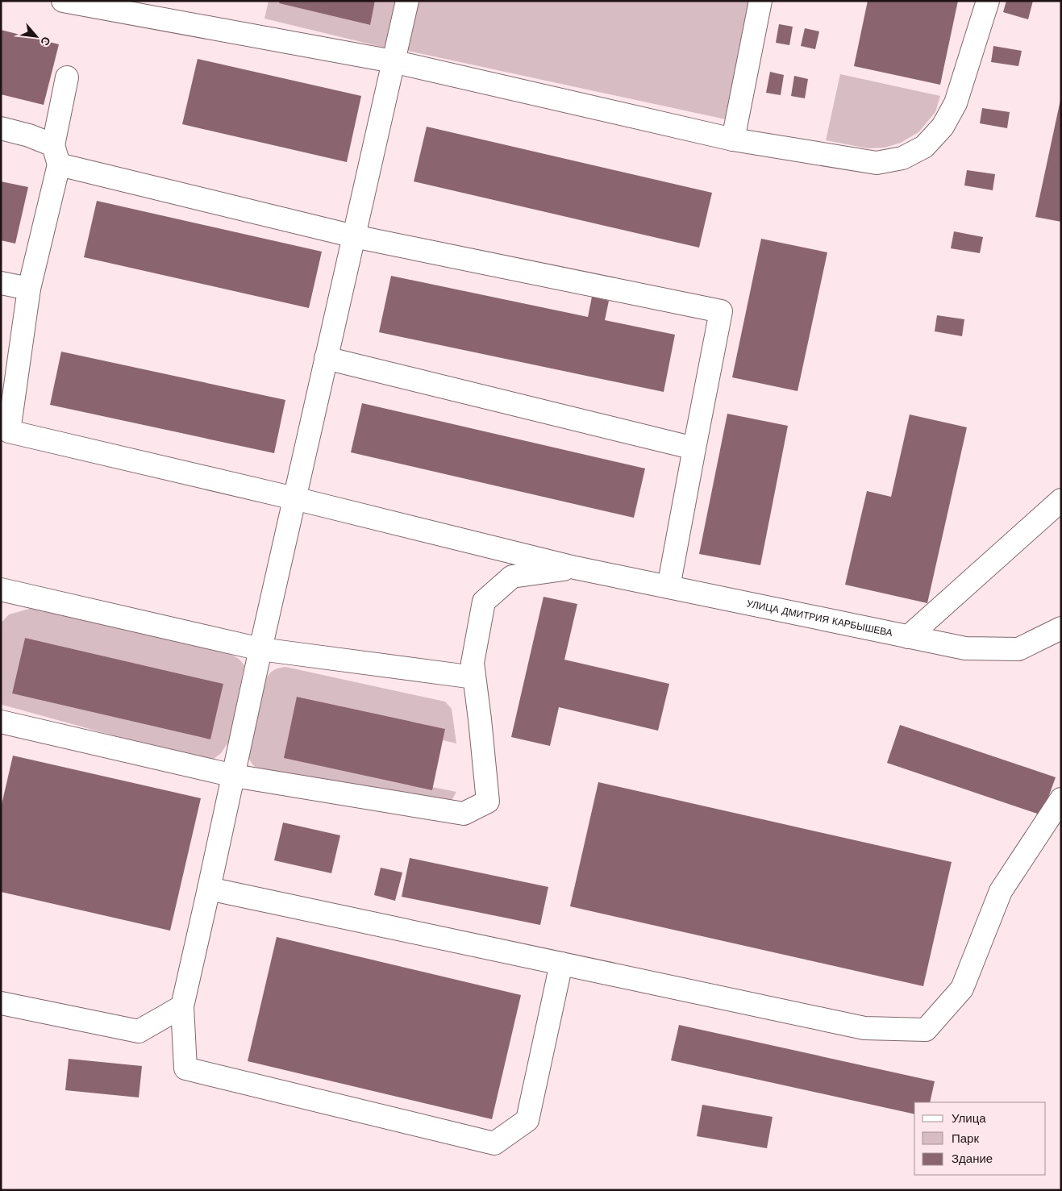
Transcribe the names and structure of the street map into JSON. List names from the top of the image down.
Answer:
{
  "streets": {
    "street": ["УЛИЦА ДМИТРИЯ КАРБЫШЕВА"]
  },
  "legend": ["Улица", "Парк", "Здание"],
  "north": "bottom right"
}
